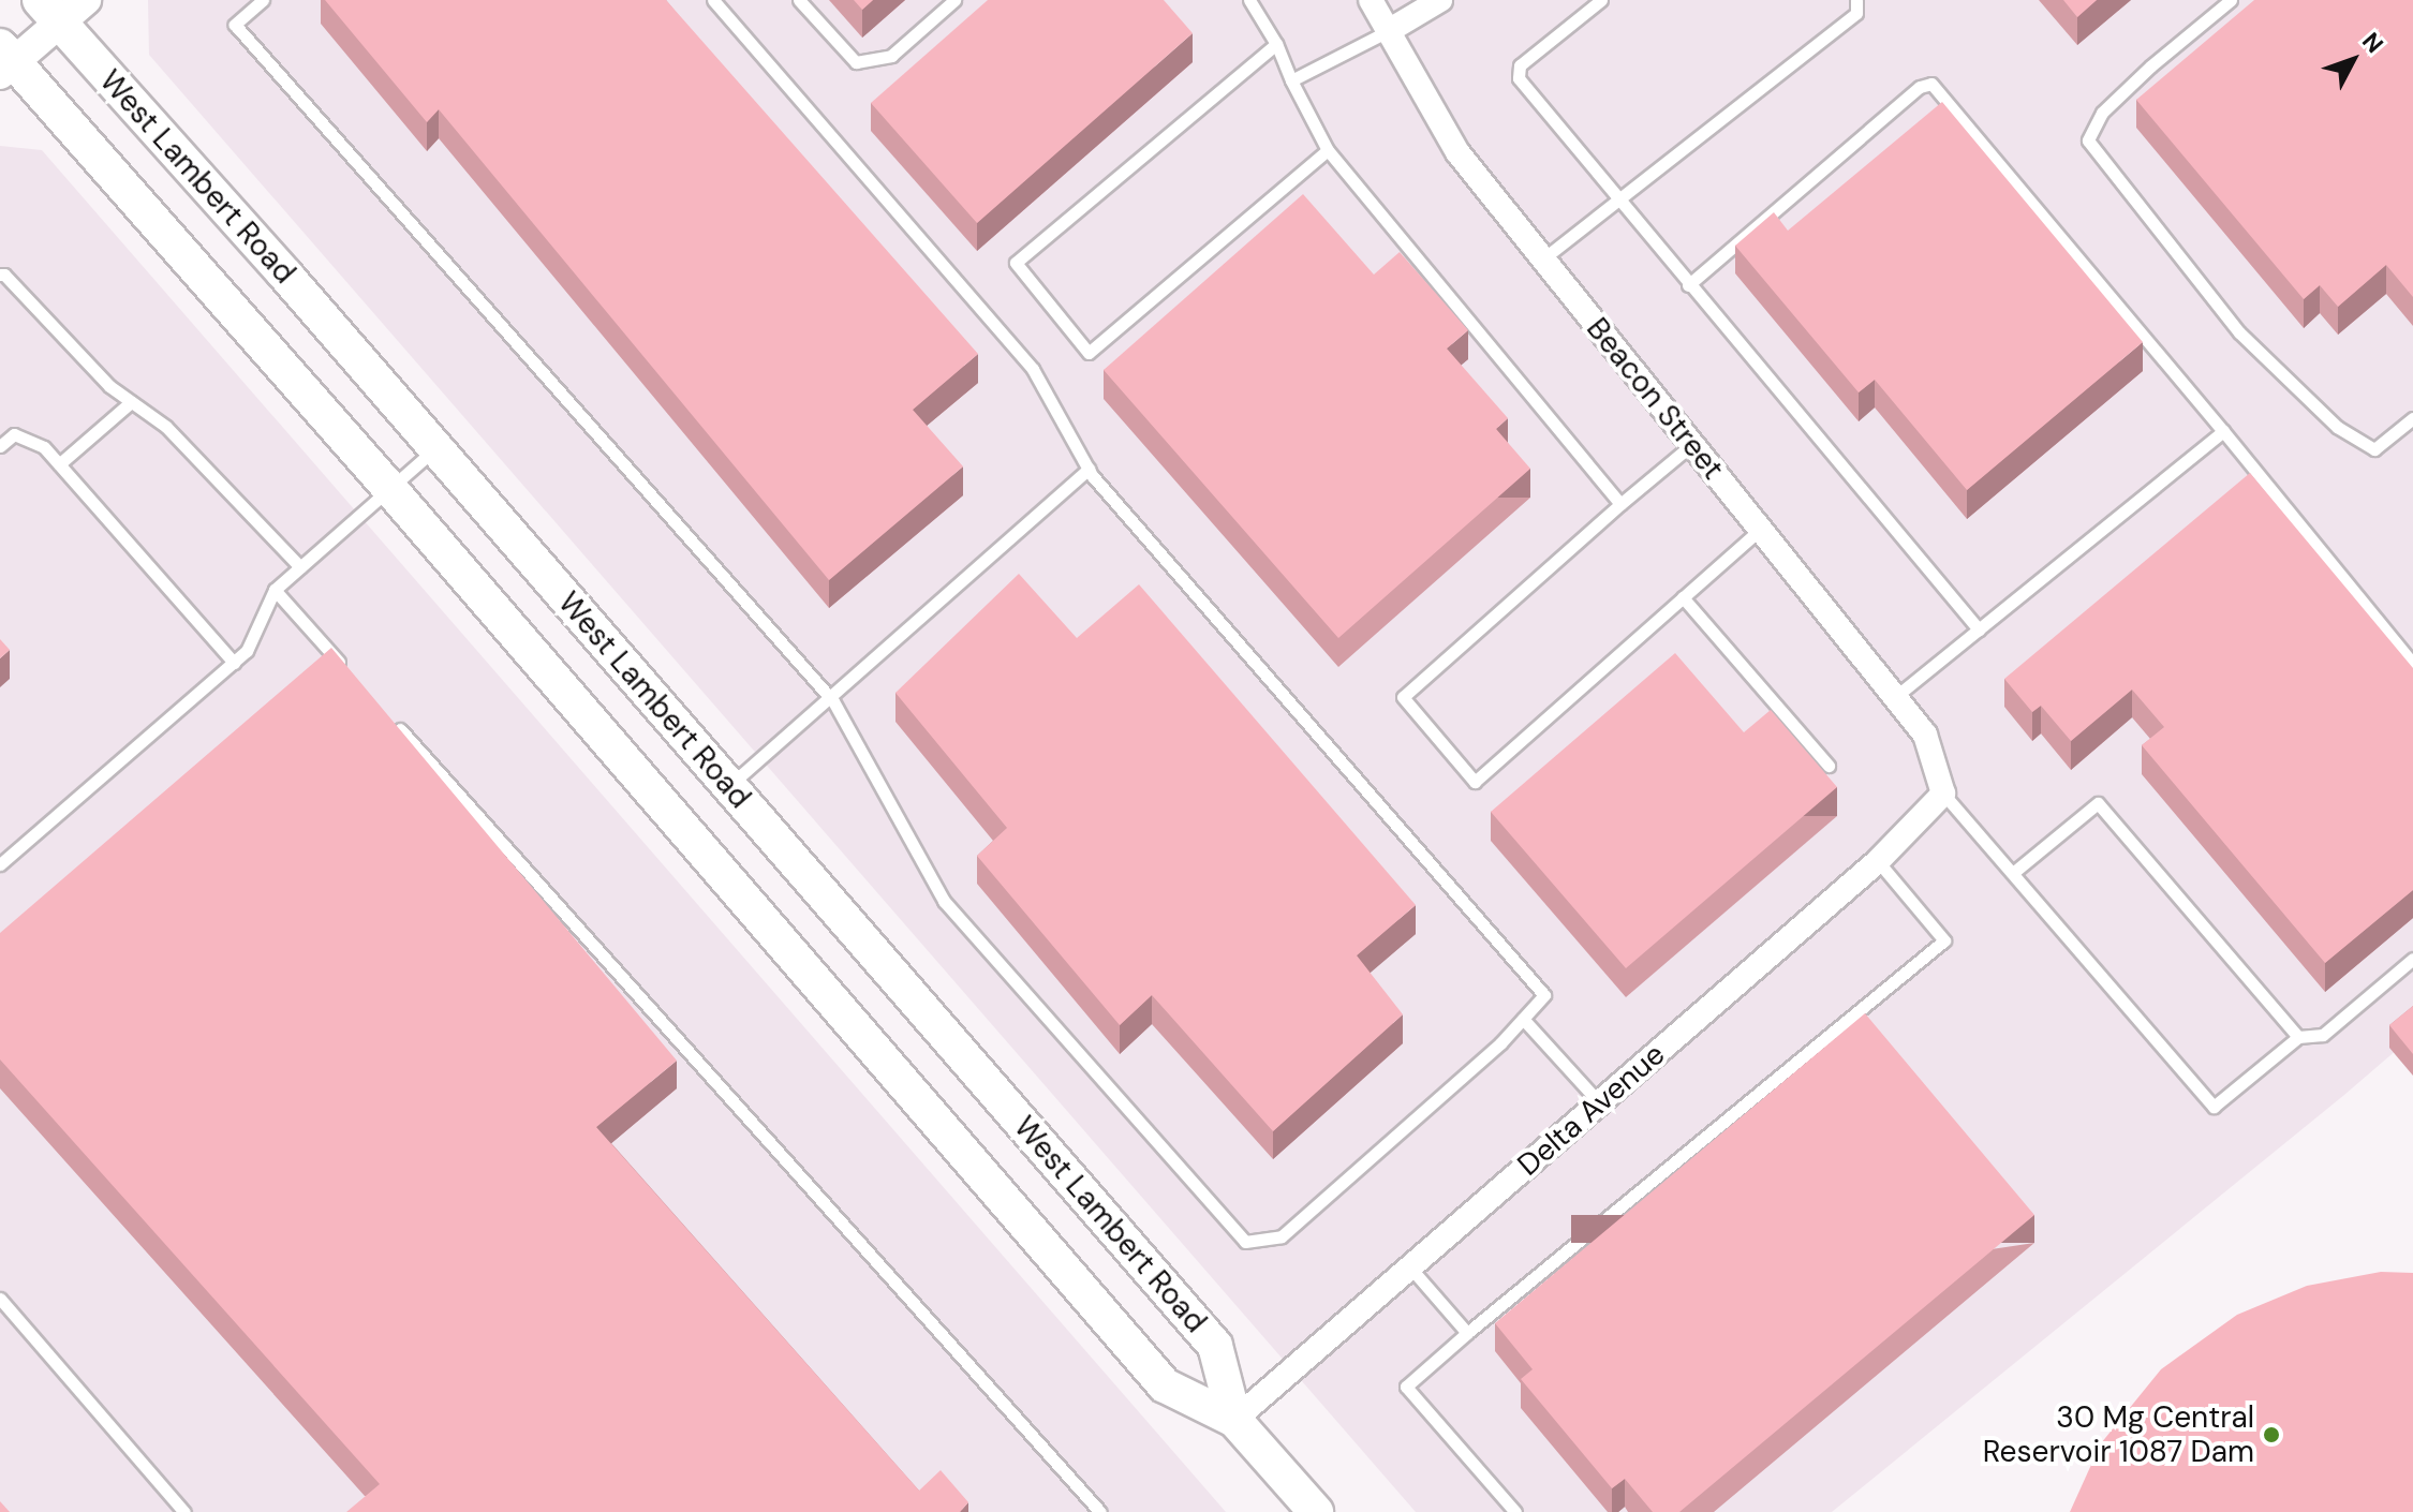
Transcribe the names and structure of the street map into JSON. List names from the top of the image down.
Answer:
{
  "streets": {
    "main road": ["West Lambert Road"],
    "street": ["Beacon Street", "Delta Avenue"]
  },
  "crossings": [
    ["West Lambert Road", "Delta Avenue"],
    ["Beacon Street", "Delta Avenue"]
  ],
  "places": ["30 Mg Central Reservoir 1087 Dam"],
  "north": "top right"
}
